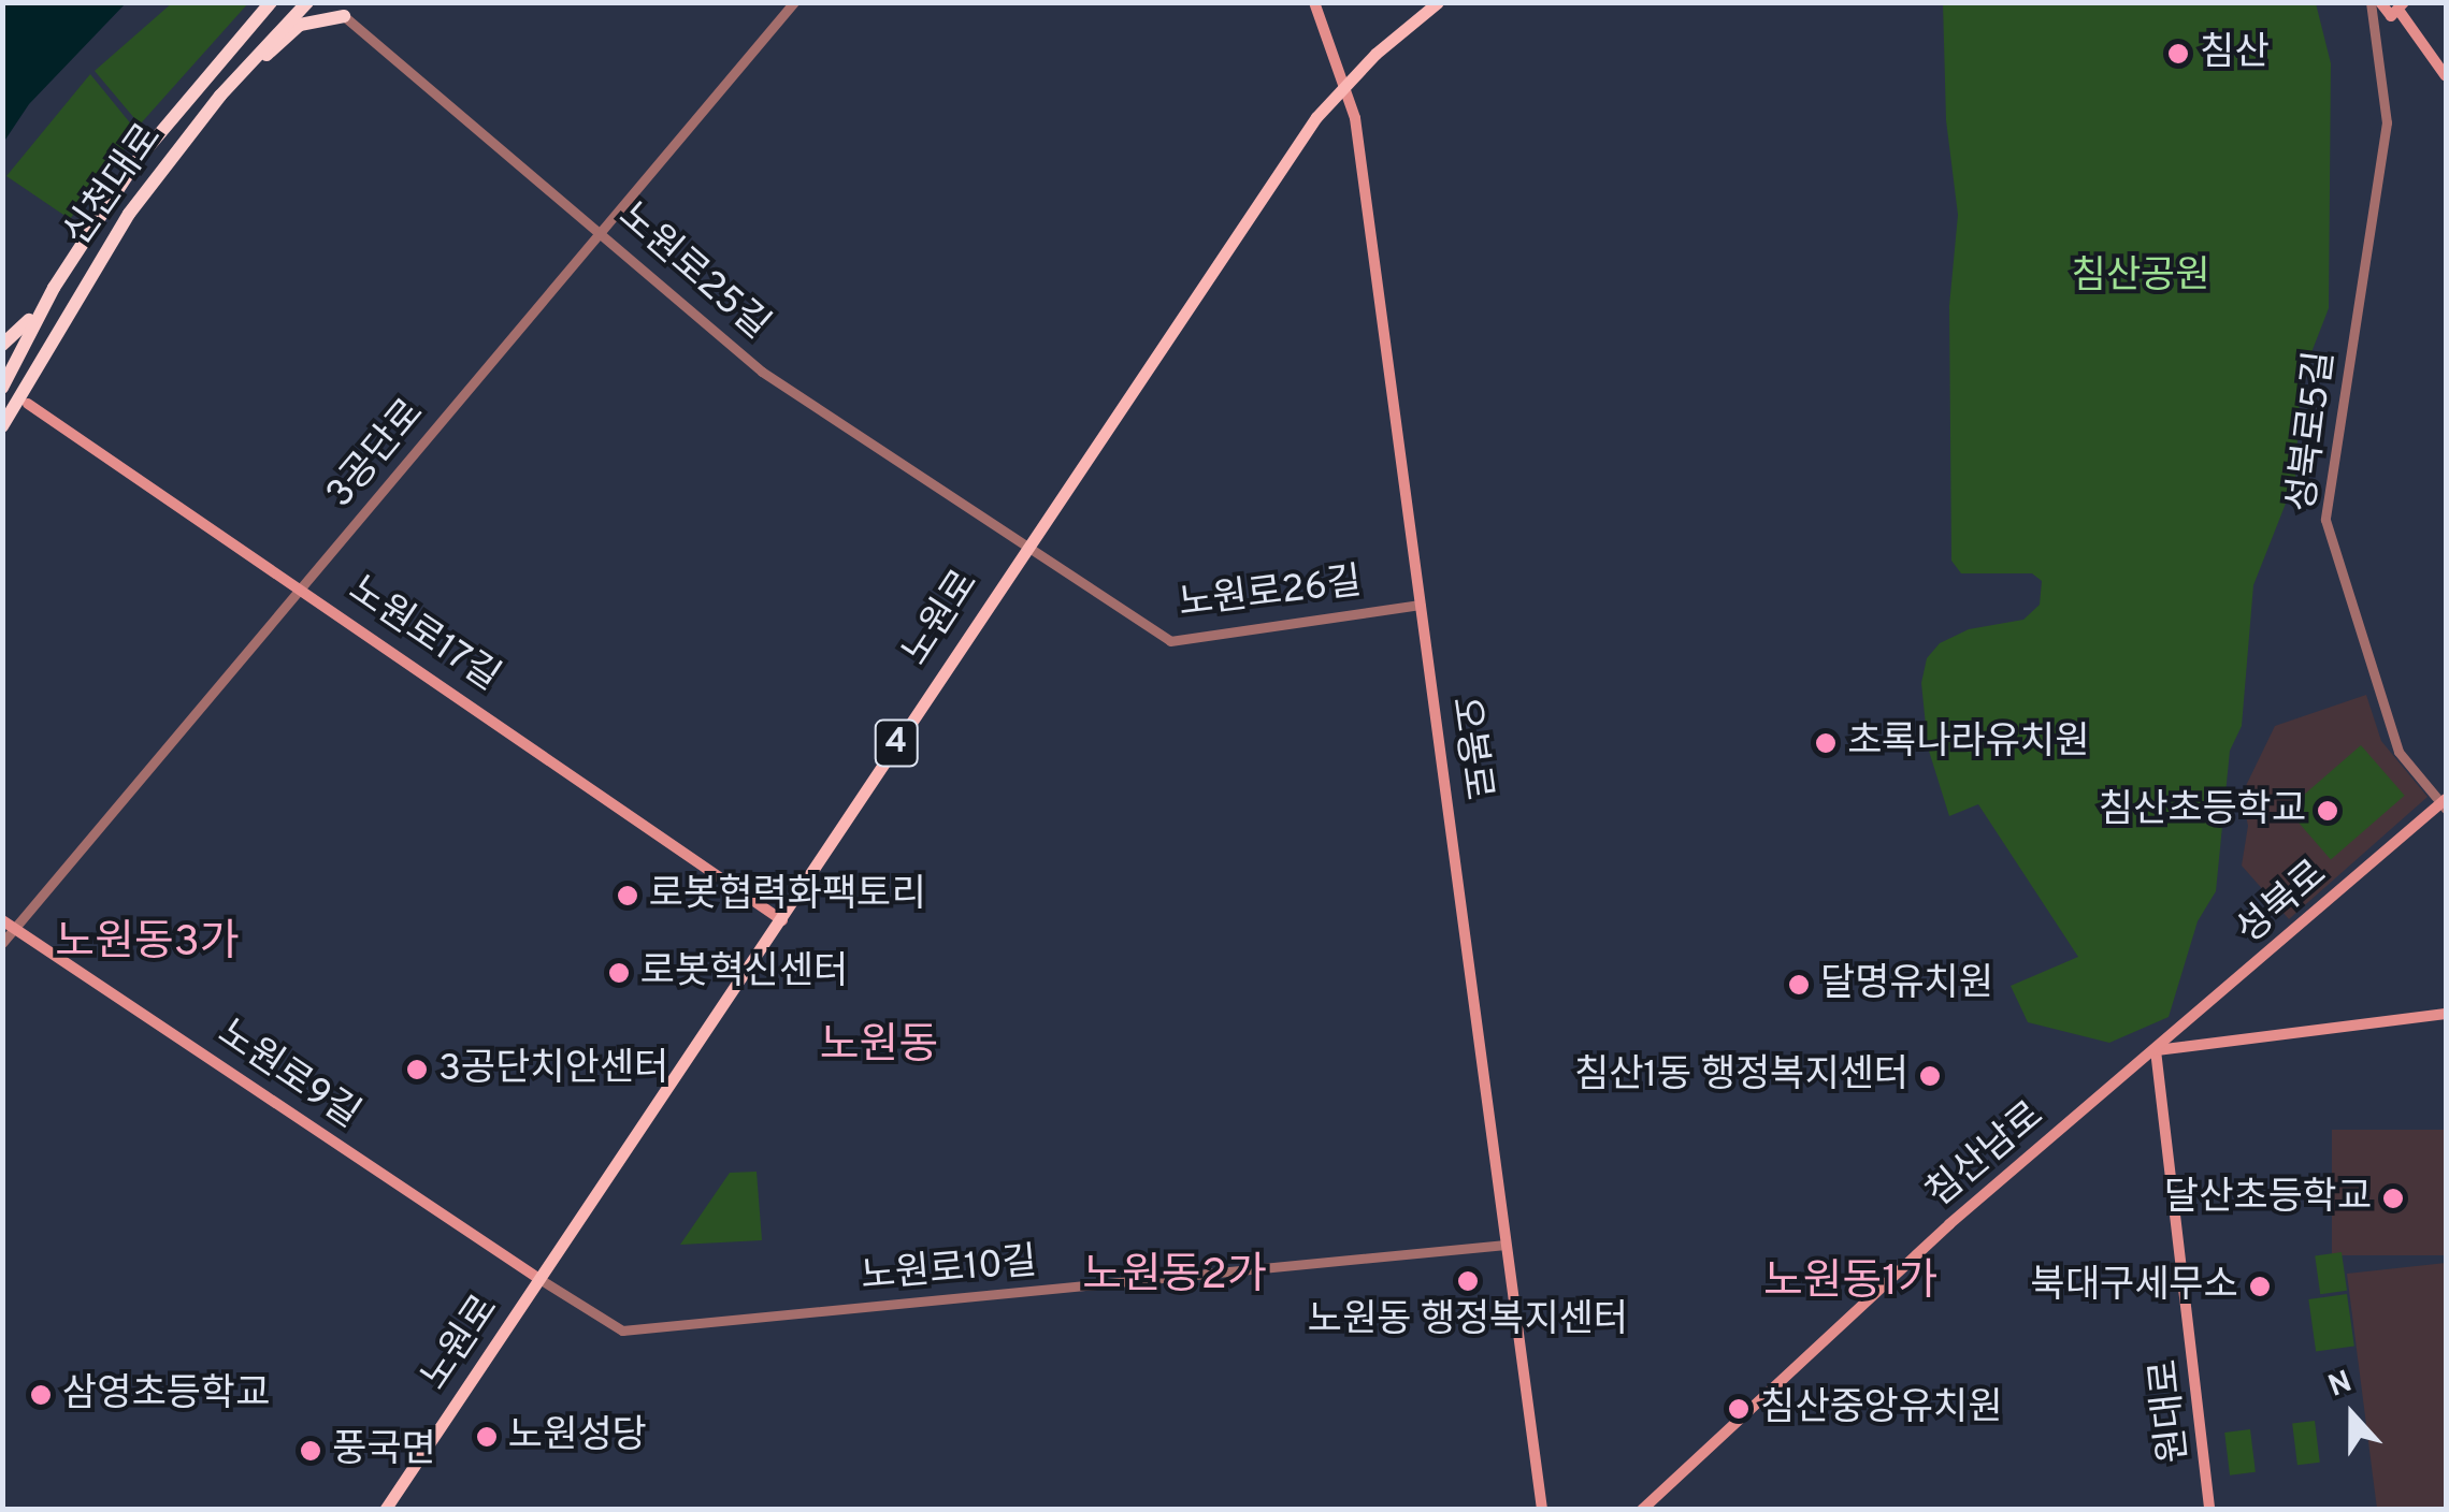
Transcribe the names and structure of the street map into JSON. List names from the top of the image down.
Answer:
{
  "streets": {
    "highway": ["신천대로"],
    "main road": [
      "노원로",
      "노원로17길",
      "4",
      "오봉로",
      "성북로",
      "노원로9길",
      "침산남로",
      "원대로"
    ],
    "street": [
      "노원로25길",
      "성북로5길",
      "3공단로",
      "노원로26길",
      "노원로10길"
    ]
  },
  "crossings": [
    ["노원로25길", "3공단로"],
    ["노원로25길", "노원로26길"],
    ["노원로25길", "노원로"],
    ["성북로5길", "성북로"],
    ["3공단로", "노원로17길"],
    ["3공단로", "노원로9길"],
    ["노원로26길", "노원로"],
    ["노원로26길", "오봉로"],
    ["노원로", "노원로17길"],
    ["노원로", "오봉로"],
    ["노원로", "노원로9길"],
    ["노원로", "노원로10길"],
    ["오봉로", "노원로10길"],
    ["성북로", "침산남로"],
    ["성북로", "원대로"],
    ["노원로9길", "노원로10길"],
    ["침산남로", "원대로"]
  ],
  "districts": [
    "노원동3가",
    "노원동",
    "노원동2가",
    "노원동1가"
  ],
  "parks": ["침산공원"],
  "places": [
    "침산",
    "초록나라유치원",
    "침산초등학교",
    "로봇협력화팩토리",
    "로봇혁신센터",
    "달명유치원",
    "3공단치안센터",
    "침산1동 행정복지센터",
    "달산초등학교",
    "노원동 행정복지센터",
    "북대구세무소",
    "삼영초등학교",
    "침산중앙유치원",
    "노원성당",
    "풍국면"
  ],
  "north": "top"
}
